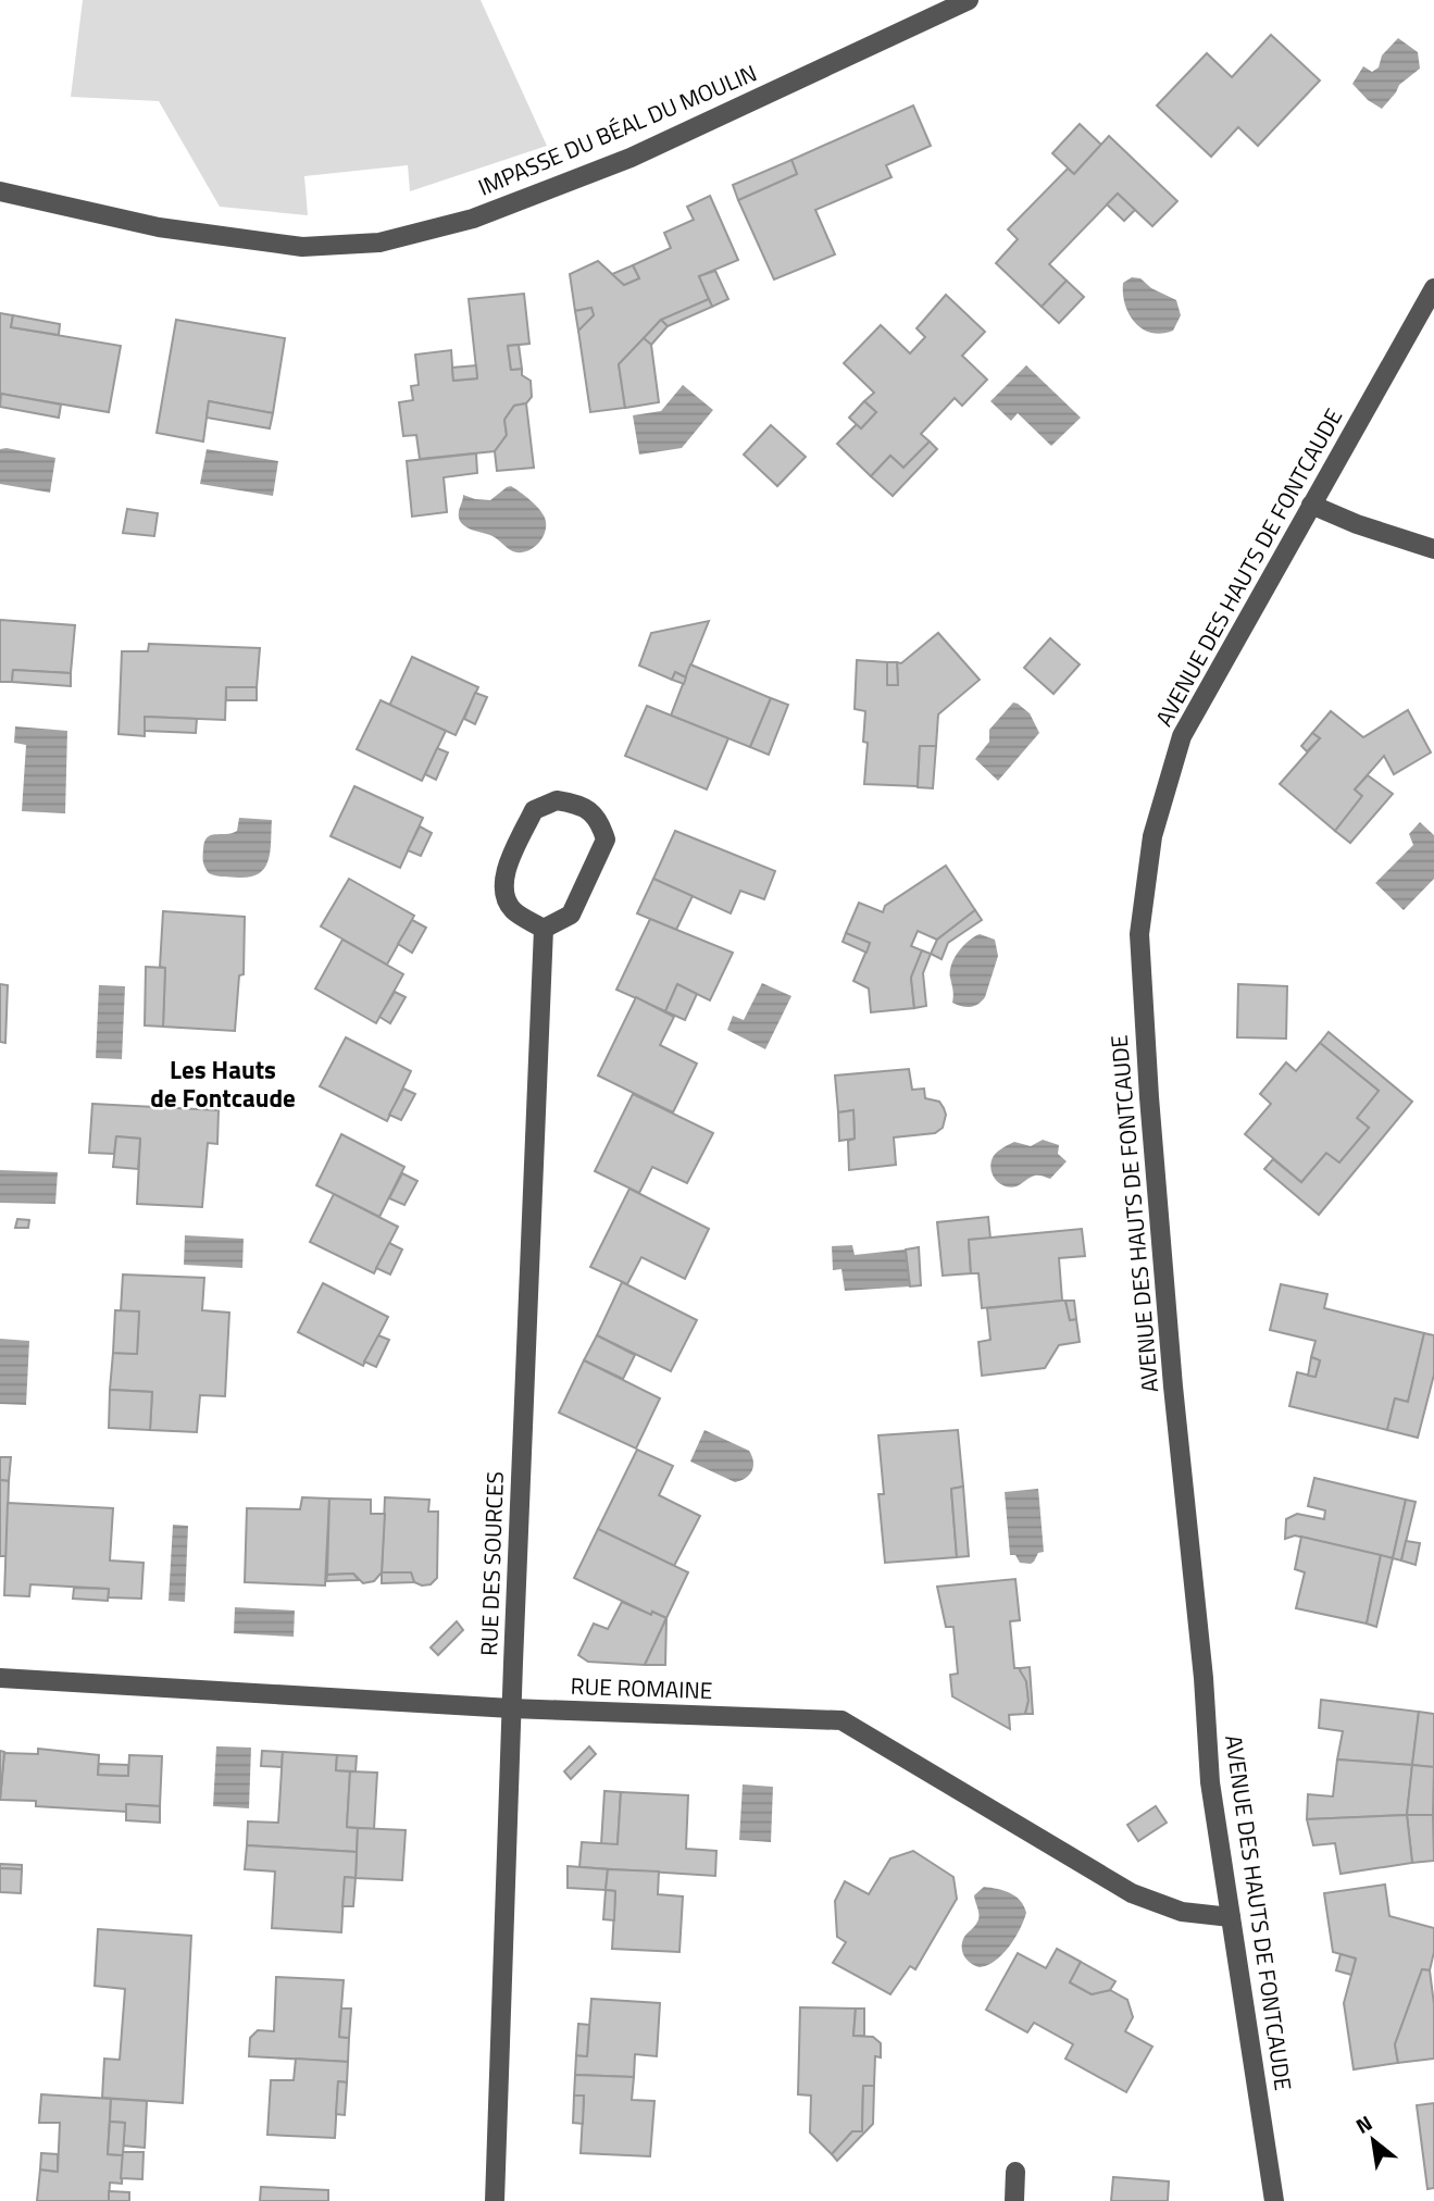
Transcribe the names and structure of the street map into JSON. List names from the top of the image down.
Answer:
{
  "streets": {
    "street": [
      "IMPASSE DU BÉAL DU MOULIN",
      "AVENUE DES HAUTS DE FONTCAUDE",
      "RUE DES SOURCES",
      "RUE ROMAINE"
    ]
  },
  "crossings": [
    ["AVENUE DES HAUTS DE FONTCAUDE", "RUE ROMAINE"],
    ["RUE DES SOURCES", "RUE ROMAINE"]
  ],
  "districts": ["Les Hauts de Fontcaude"],
  "north": "top left"
}
